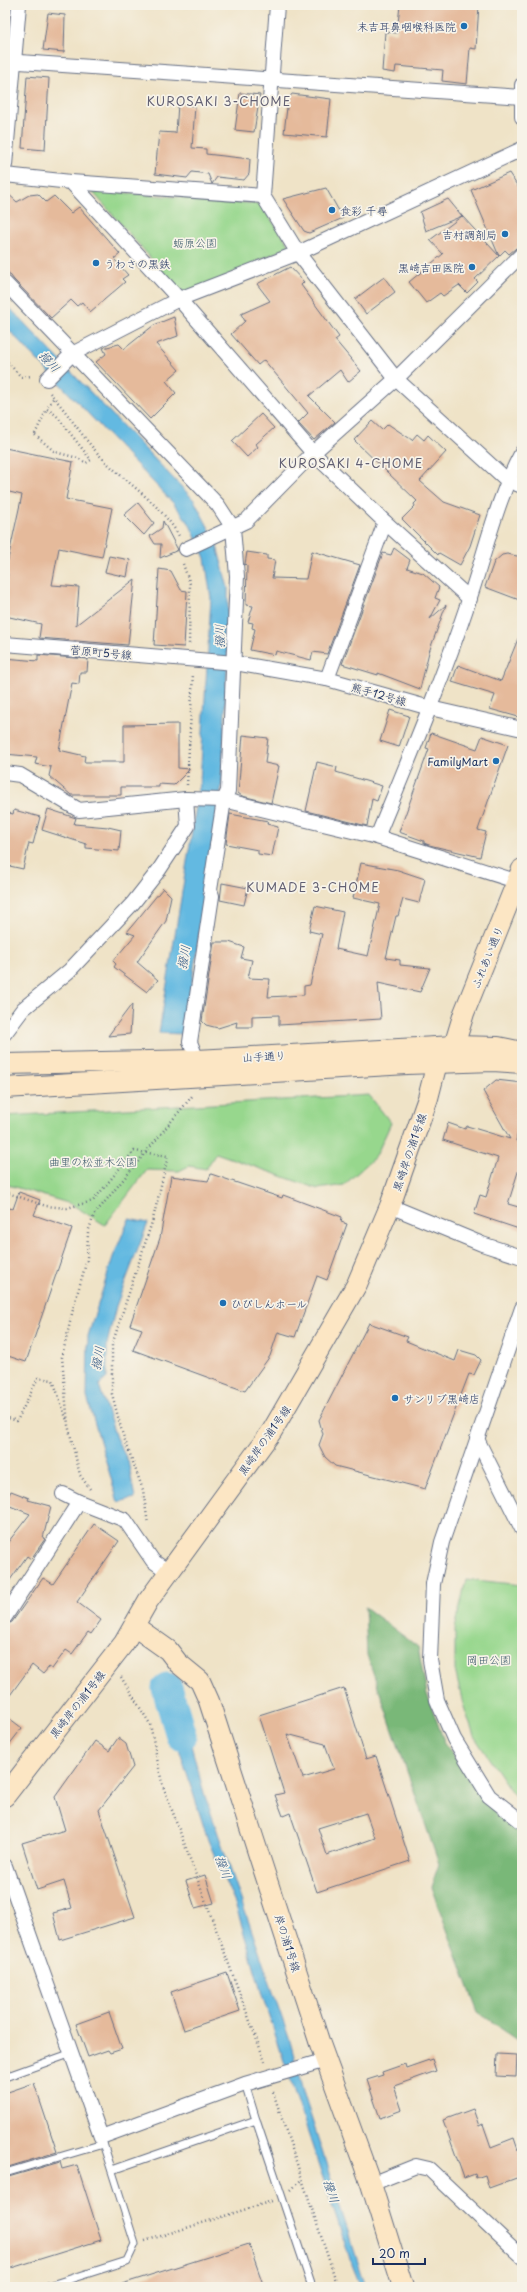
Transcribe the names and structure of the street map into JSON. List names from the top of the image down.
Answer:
{
  "streets": {
    "street": [
      "菅原町5号線",
      "熊手12号線",
      "ふれあい通り",
      "山手通り",
      "黒崎岸の浦1号線",
      "岸の浦1号線"
    ]
  },
  "crossings": [
    ["菅原町5号線", "熊手12号線"],
    ["ふれあい通り", "山手通り"],
    ["山手通り", "黒崎岸の浦1号線"],
    ["黒崎岸の浦1号線", "岸の浦1号線"]
  ],
  "districts": ["KUROSAKI 3-CHOME", "KUROSAKI 4-CHOME", "KUMADE 3-CHOME"],
  "water": ["撥川"],
  "parks": ["蛎原公園", "曲里の松並木公園", "岡田公園"],
  "places": [
    "末吉耳鼻咽喉科医院",
    "食彩 千尋",
    "吉村調剤局",
    "うわさの黒鉄",
    "黒崎吉田医院",
    "FamilyMart",
    "ひびしんホール",
    "サンリブ黒崎店"
  ],
  "scale_bar": "20 m"
}
